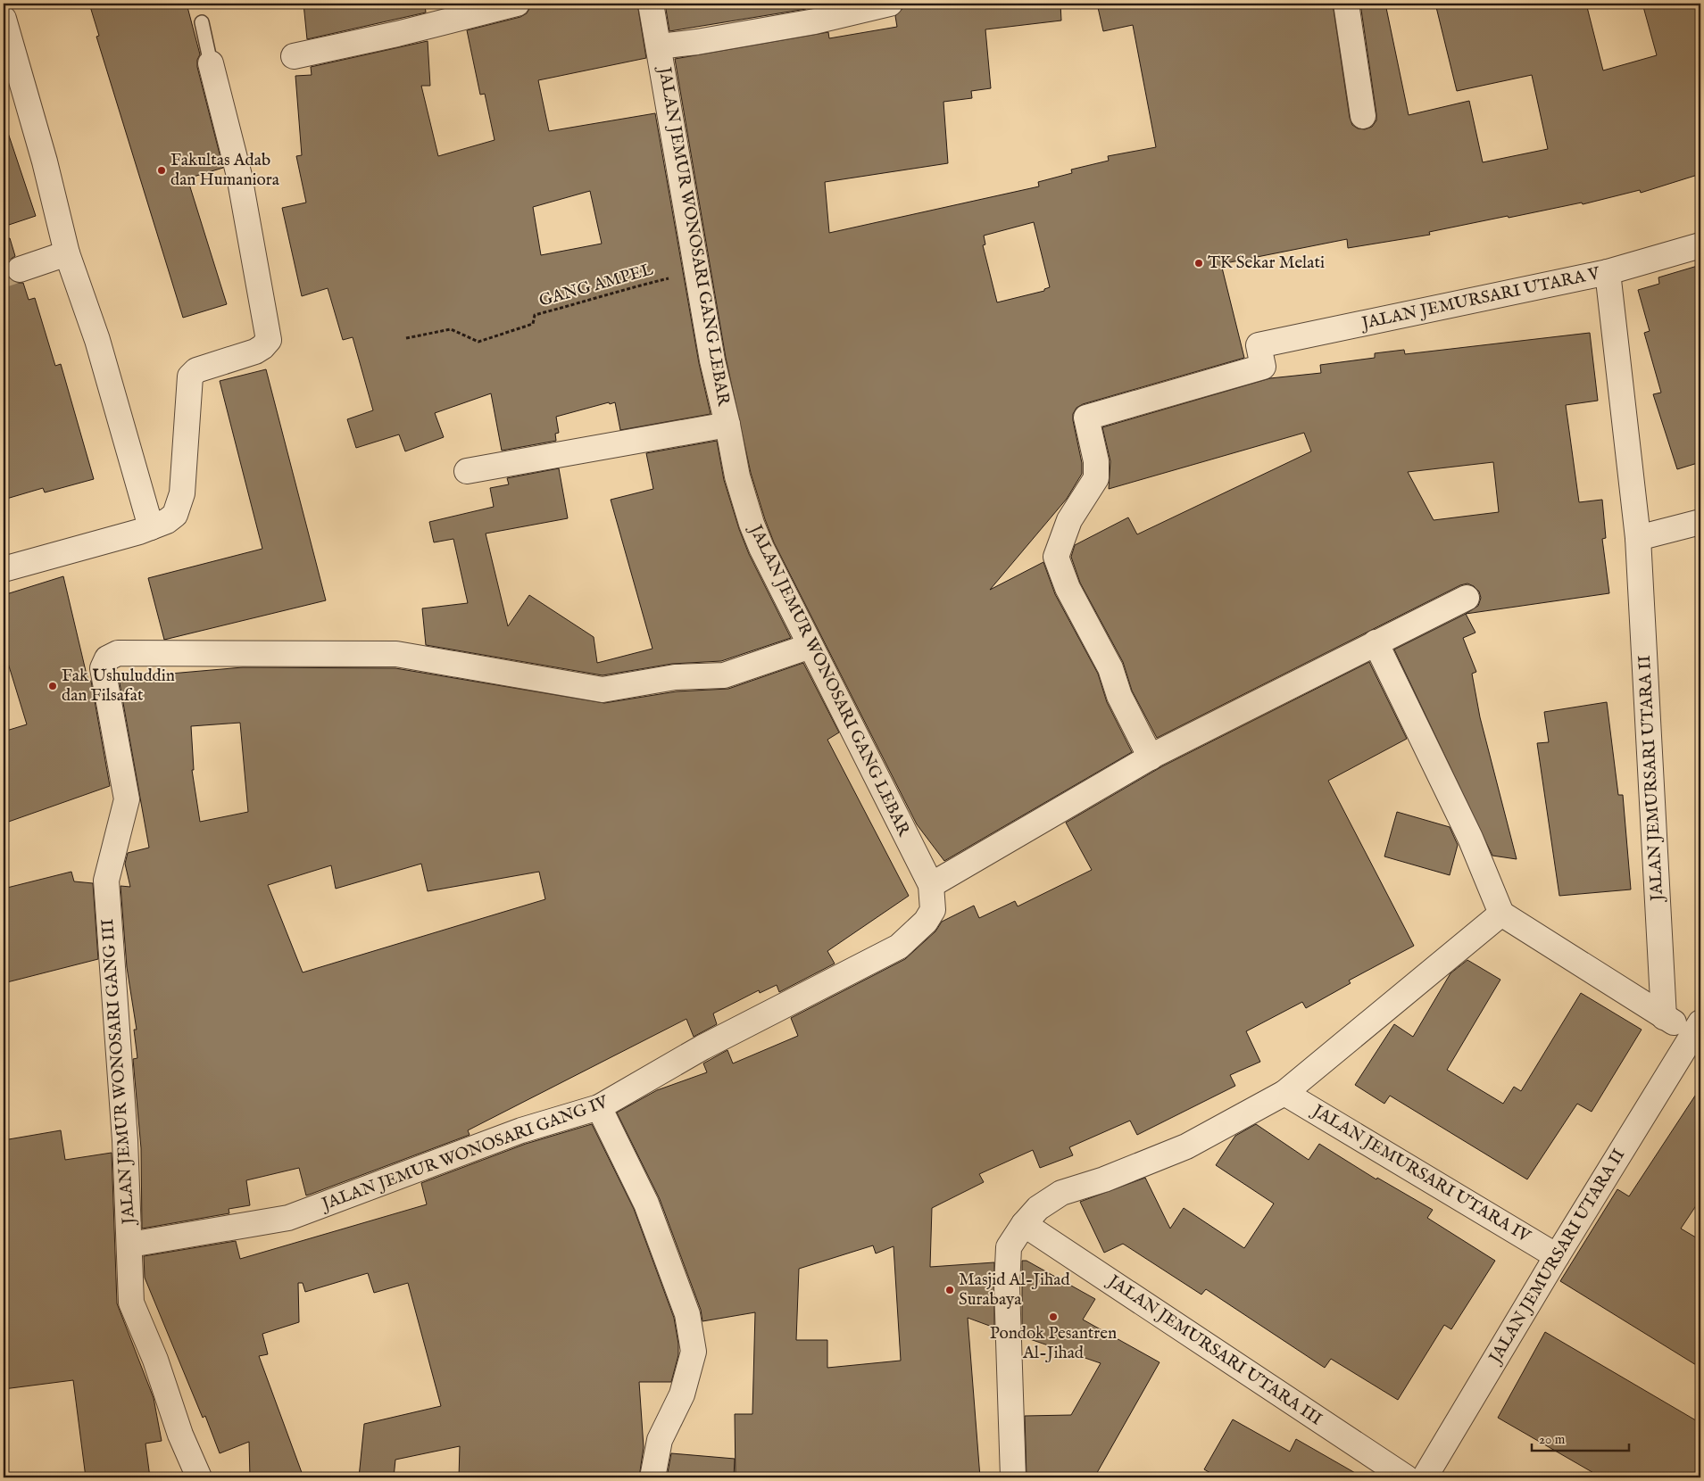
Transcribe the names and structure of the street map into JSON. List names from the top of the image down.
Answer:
{
  "streets": {
    "street": [
      "JALAN JEMUR WONOSARI GANG LEBAR",
      "JALAN JEMURSARI UTARA V",
      "JALAN JEMURSARI UTARA II",
      "JALAN JEMUR WONOSARI GANG III",
      "JALAN JEMUR WONOSARI GANG IV",
      "JALAN JEMURSARI UTARA IV",
      "JALAN JEMURSARI UTARA III"
    ],
    "path": ["GANG AMPEL"]
  },
  "crossings": [
    ["JALAN JEMUR WONOSARI GANG LEBAR", "GANG AMPEL"],
    ["JALAN JEMUR WONOSARI GANG LEBAR", "JALAN JEMUR WONOSARI GANG III"],
    ["JALAN JEMUR WONOSARI GANG LEBAR", "JALAN JEMUR WONOSARI GANG IV"],
    ["JALAN JEMURSARI UTARA V", "JALAN JEMURSARI UTARA II"],
    ["JALAN JEMURSARI UTARA II", "JALAN JEMURSARI UTARA IV"],
    ["JALAN JEMUR WONOSARI GANG III", "JALAN JEMUR WONOSARI GANG IV"]
  ],
  "places": [
    "Fakultas Adab dan Humaniora",
    "TK Sekar Melati",
    "Fak Ushuluddin dan Filsafat",
    "Masjid Al-Jihad Surabaya",
    "Pondok Pesantren Al-Jihad"
  ],
  "scale_bar": "20 m"
}
